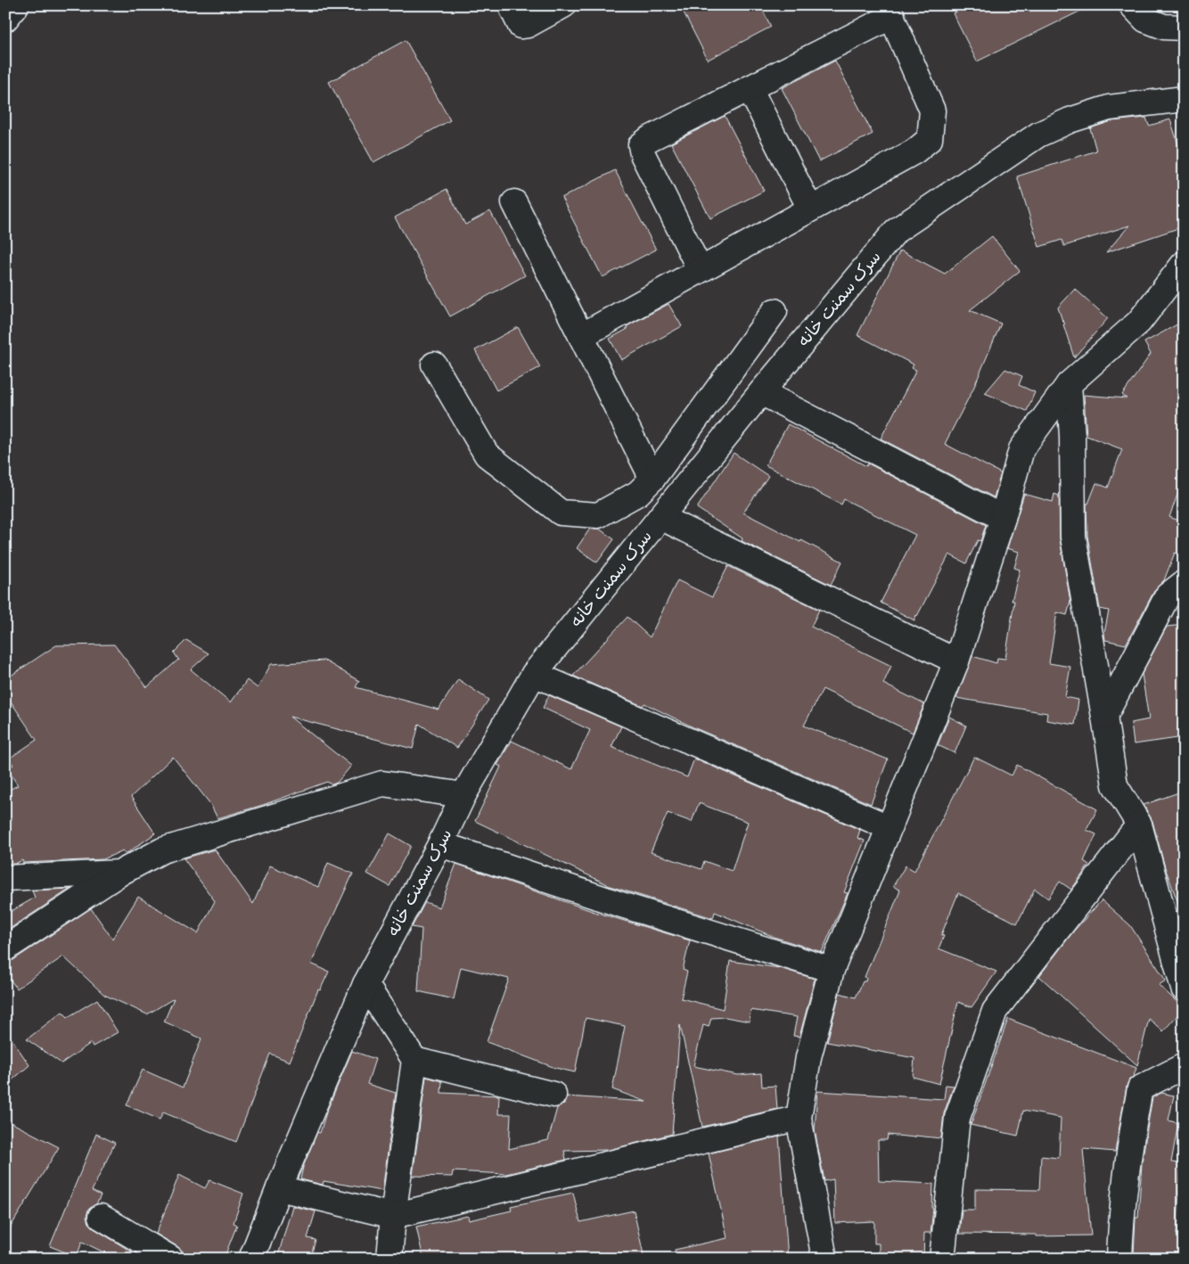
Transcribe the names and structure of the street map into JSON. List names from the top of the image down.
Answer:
{
  "streets": {
    "street": ["سرک سمنت خانه"]
  }
}
